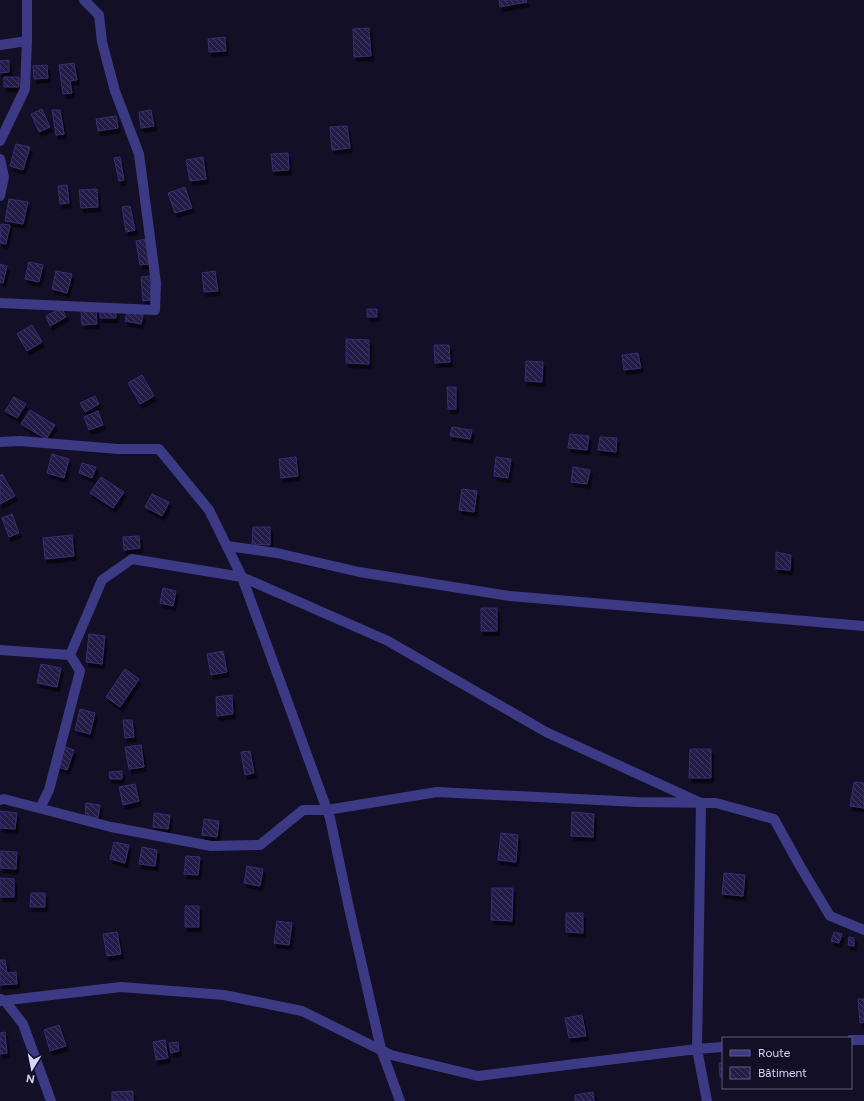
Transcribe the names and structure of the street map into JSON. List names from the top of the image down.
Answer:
{
  "legend": ["Route", "Bâtiment"],
  "north": "bottom"
}
